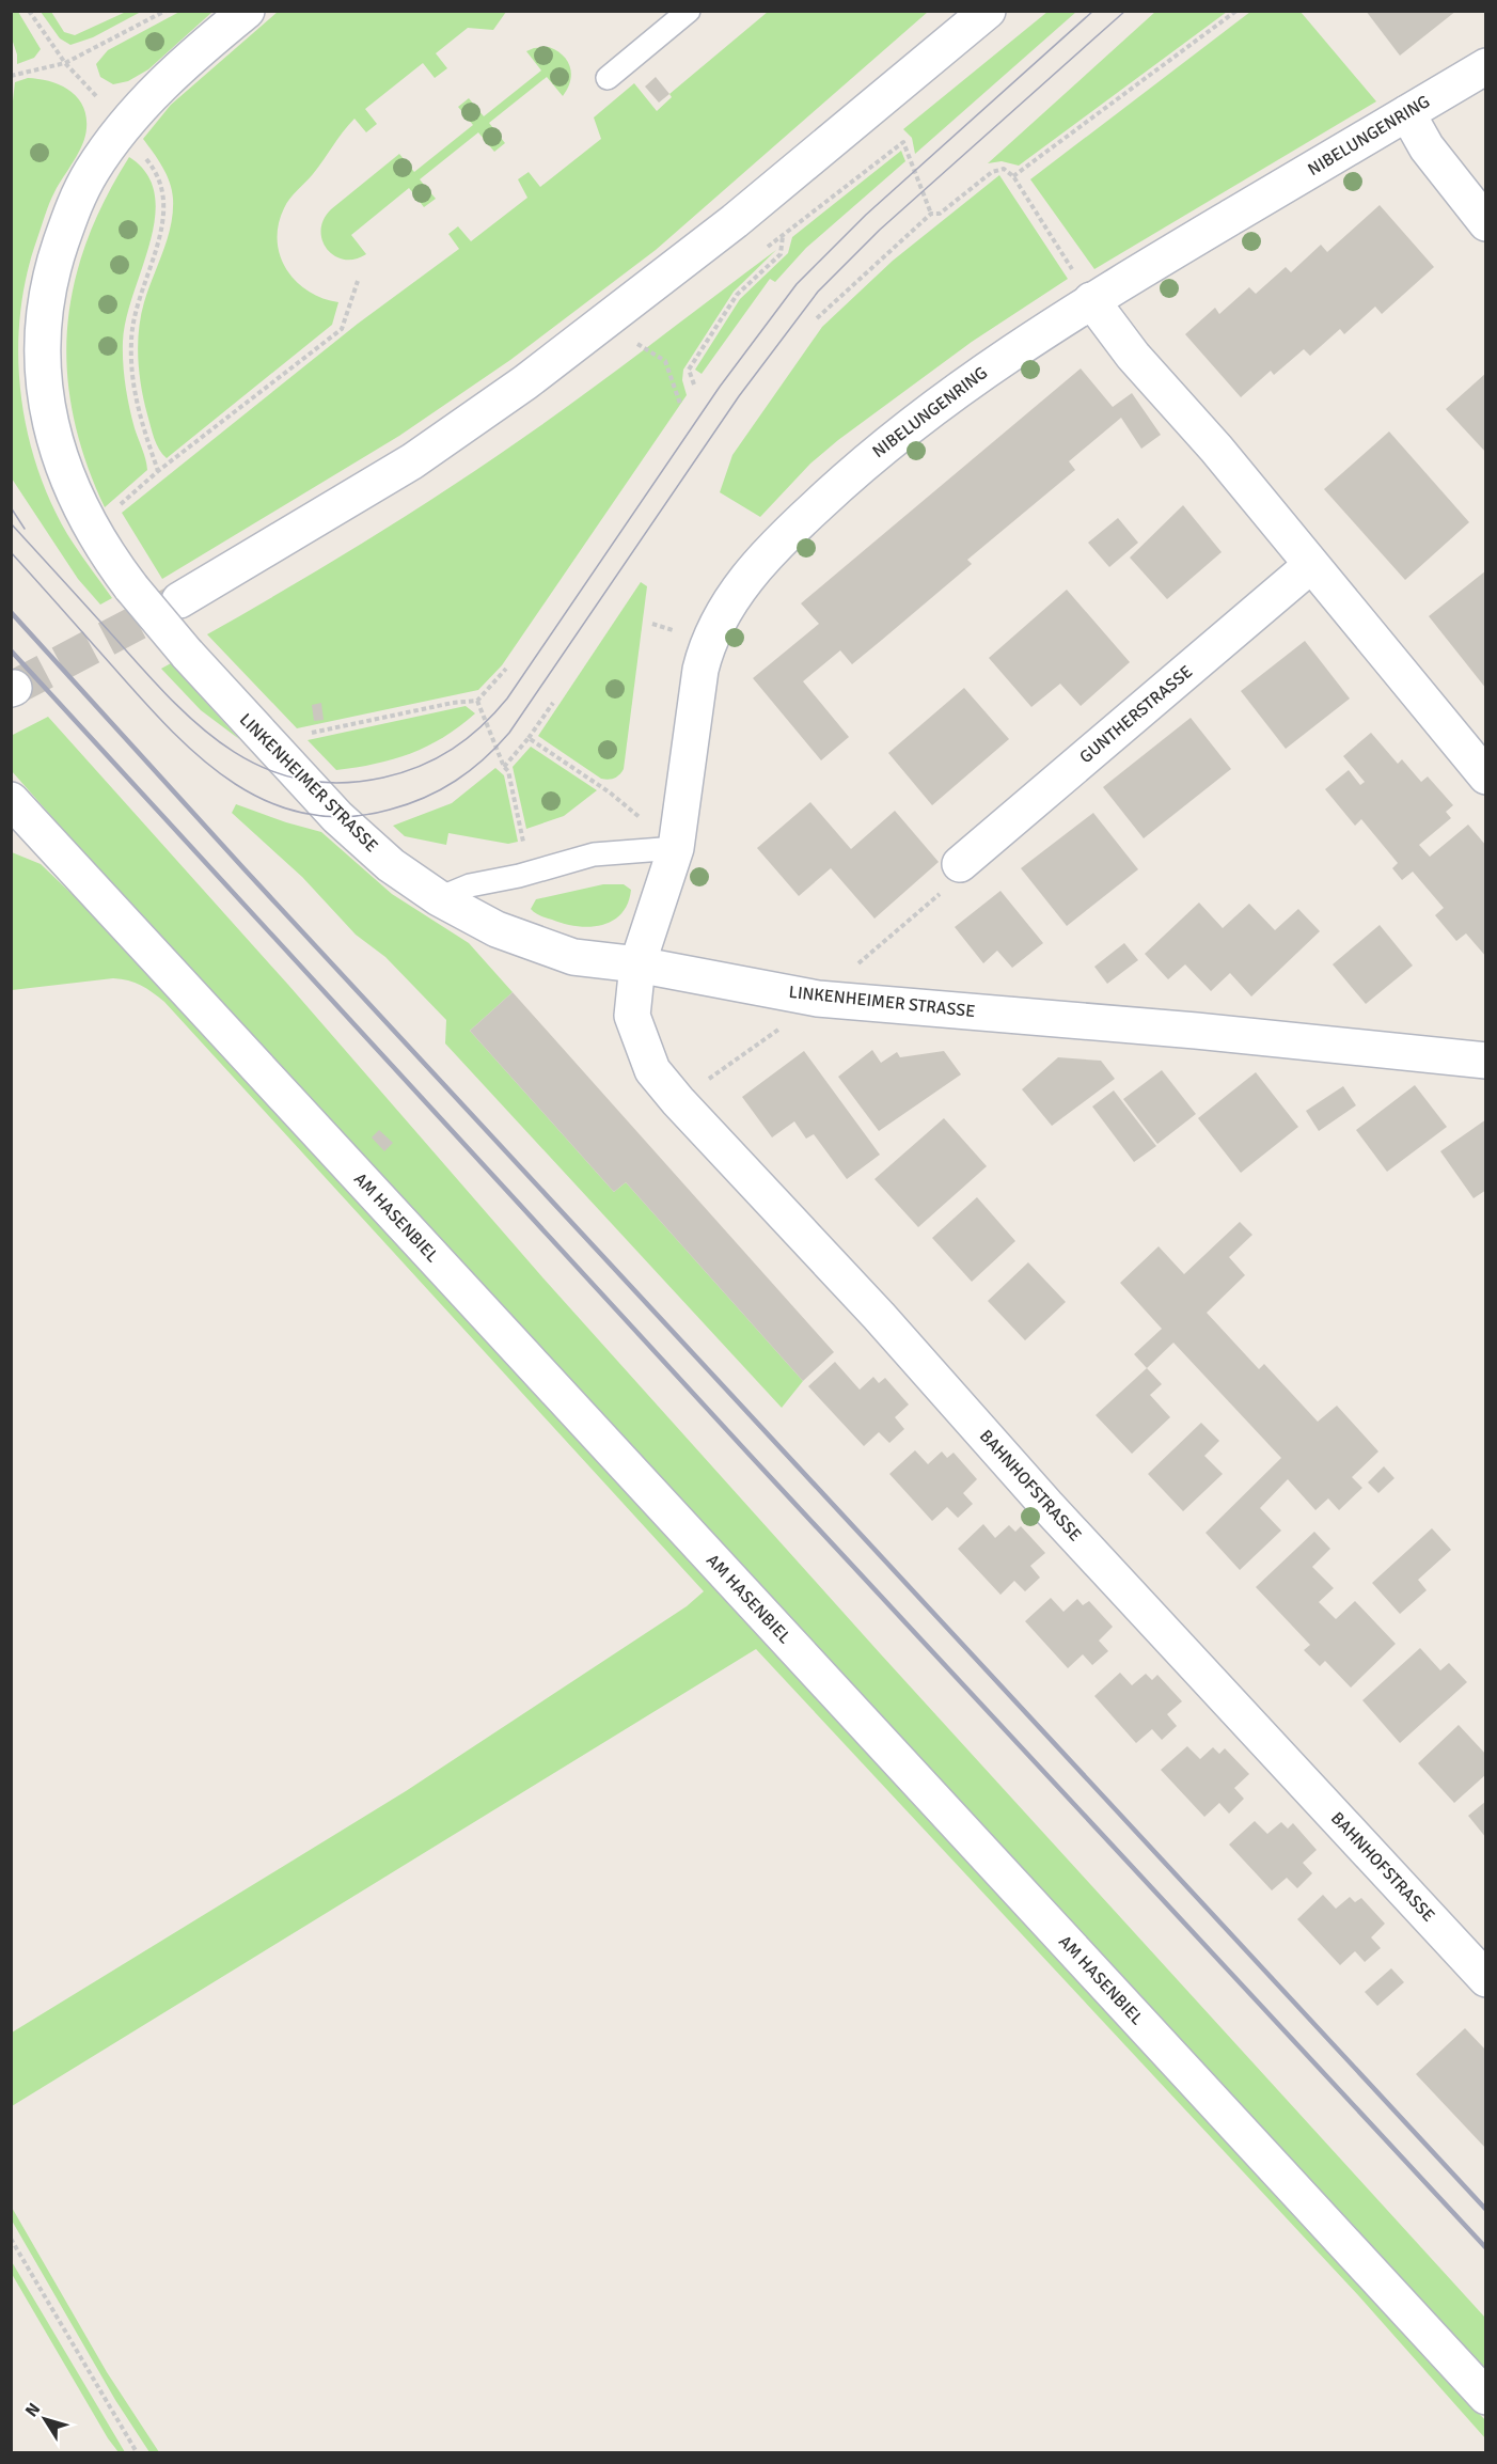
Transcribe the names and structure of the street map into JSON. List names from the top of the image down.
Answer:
{
  "streets": {
    "street": [
      "NIBELUNGENRING",
      "GUNTHERSTRASSE",
      "LINKENHEIMER STRASSE",
      "AM HASENBIEL",
      "BAHNHOFSTRASSE"
    ]
  },
  "crossings": [
    ["NIBELUNGENRING", "LINKENHEIMER STRASSE"],
    ["NIBELUNGENRING", "BAHNHOFSTRASSE"],
    ["LINKENHEIMER STRASSE", "BAHNHOFSTRASSE"]
  ],
  "north": "top left"
}
